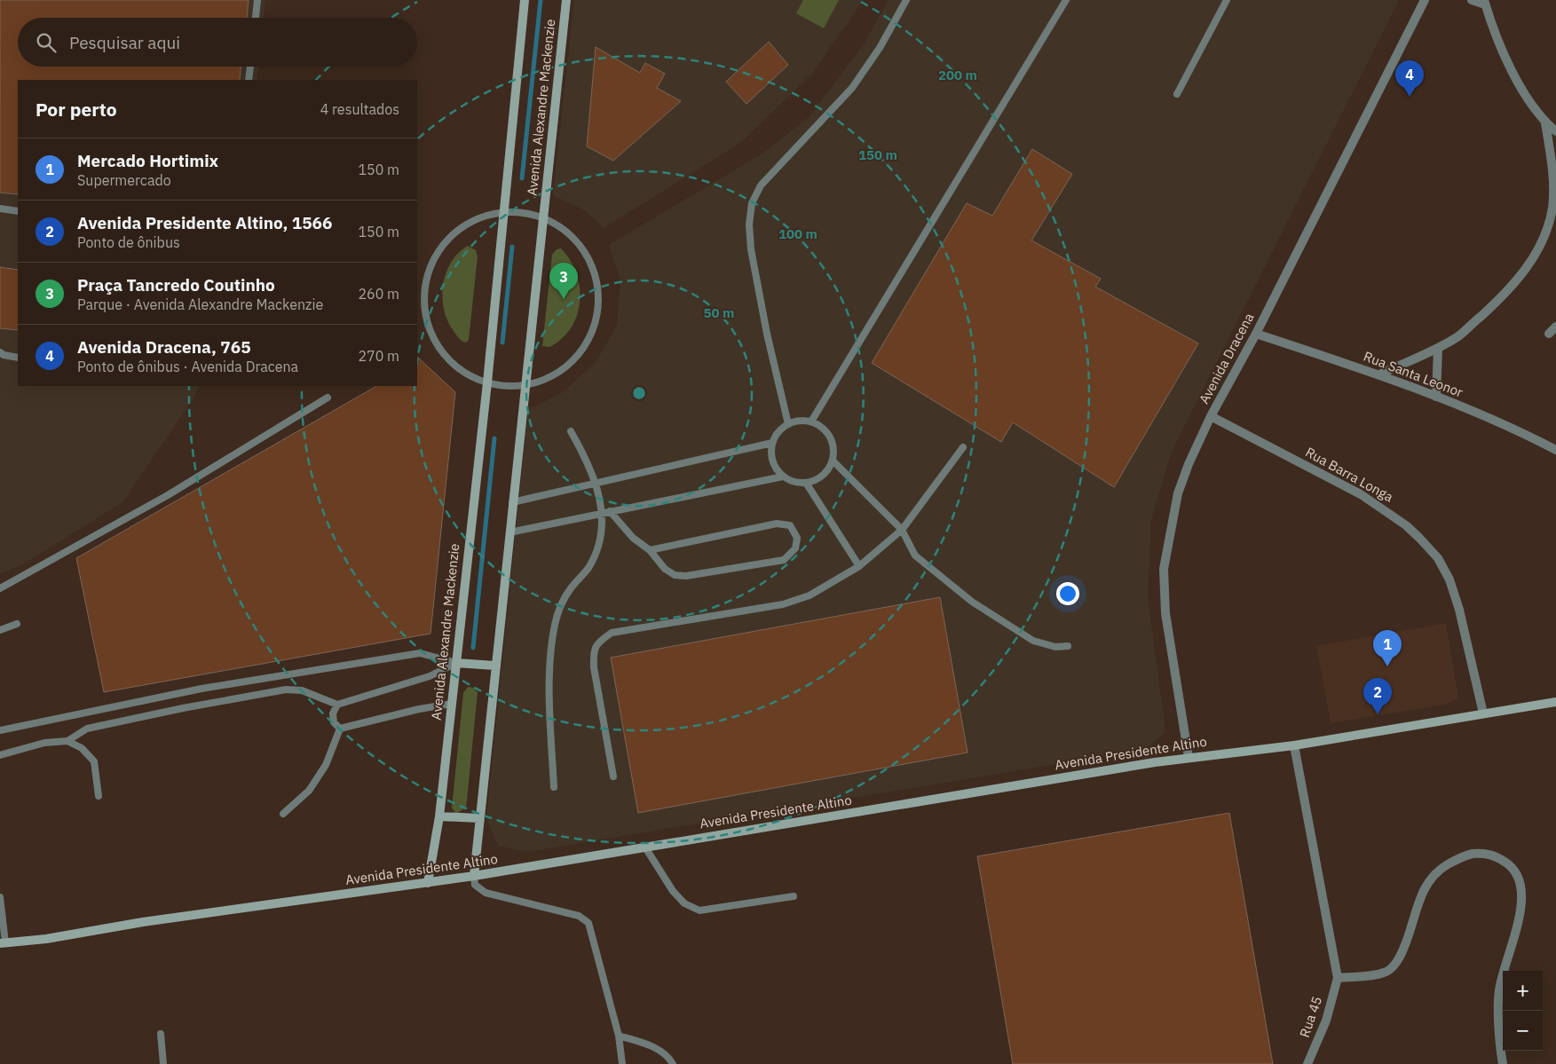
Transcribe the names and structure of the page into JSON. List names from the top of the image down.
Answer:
{
  "streets": {
    "street": [
      "Avenida Alexandre Mackenzie",
      "Avenida Dracena",
      "Rua Santa Leonor",
      "Rua Barra Longa",
      "Avenida Presidente Altino",
      "Rua 45"
    ]
  },
  "crossings": [
    ["Avenida Alexandre Mackenzie", "Avenida Presidente Altino"],
    ["Avenida Dracena", "Rua Santa Leonor"],
    ["Avenida Dracena", "Rua Barra Longa"],
    ["Avenida Dracena", "Avenida Presidente Altino"],
    ["Rua Barra Longa", "Avenida Presidente Altino"]
  ],
  "page": {
    "search": "Pesquisar aqui",
    "pins": [
      "4",
      "3",
      "1",
      "2"
    ],
    "heading": ["Por perto", "4 resultados"],
    "list": [
      {
        "mark": "1",
        "name": "Mercado Hortimix",
        "note": "Supermercado",
        "value": "150 m"
      },
      {
        "mark": "2",
        "name": "Avenida Presidente Altino, 1566",
        "note": "Ponto de ônibus",
        "value": "150 m"
      },
      {
        "mark": "3",
        "name": "Praça Tancredo Coutinho",
        "note": "Parque · Avenida Alexandre Mackenzie",
        "value": "260 m"
      },
      {
        "mark": "4",
        "name": "Avenida Dracena, 765",
        "note": "Ponto de ônibus · Avenida Dracena",
        "value": "270 m"
      }
    ],
    "map_buttons": ["+", "−"]
  },
  "rings": [
    "200 m",
    "150 m",
    "100 m",
    "50 m"
  ]
}
